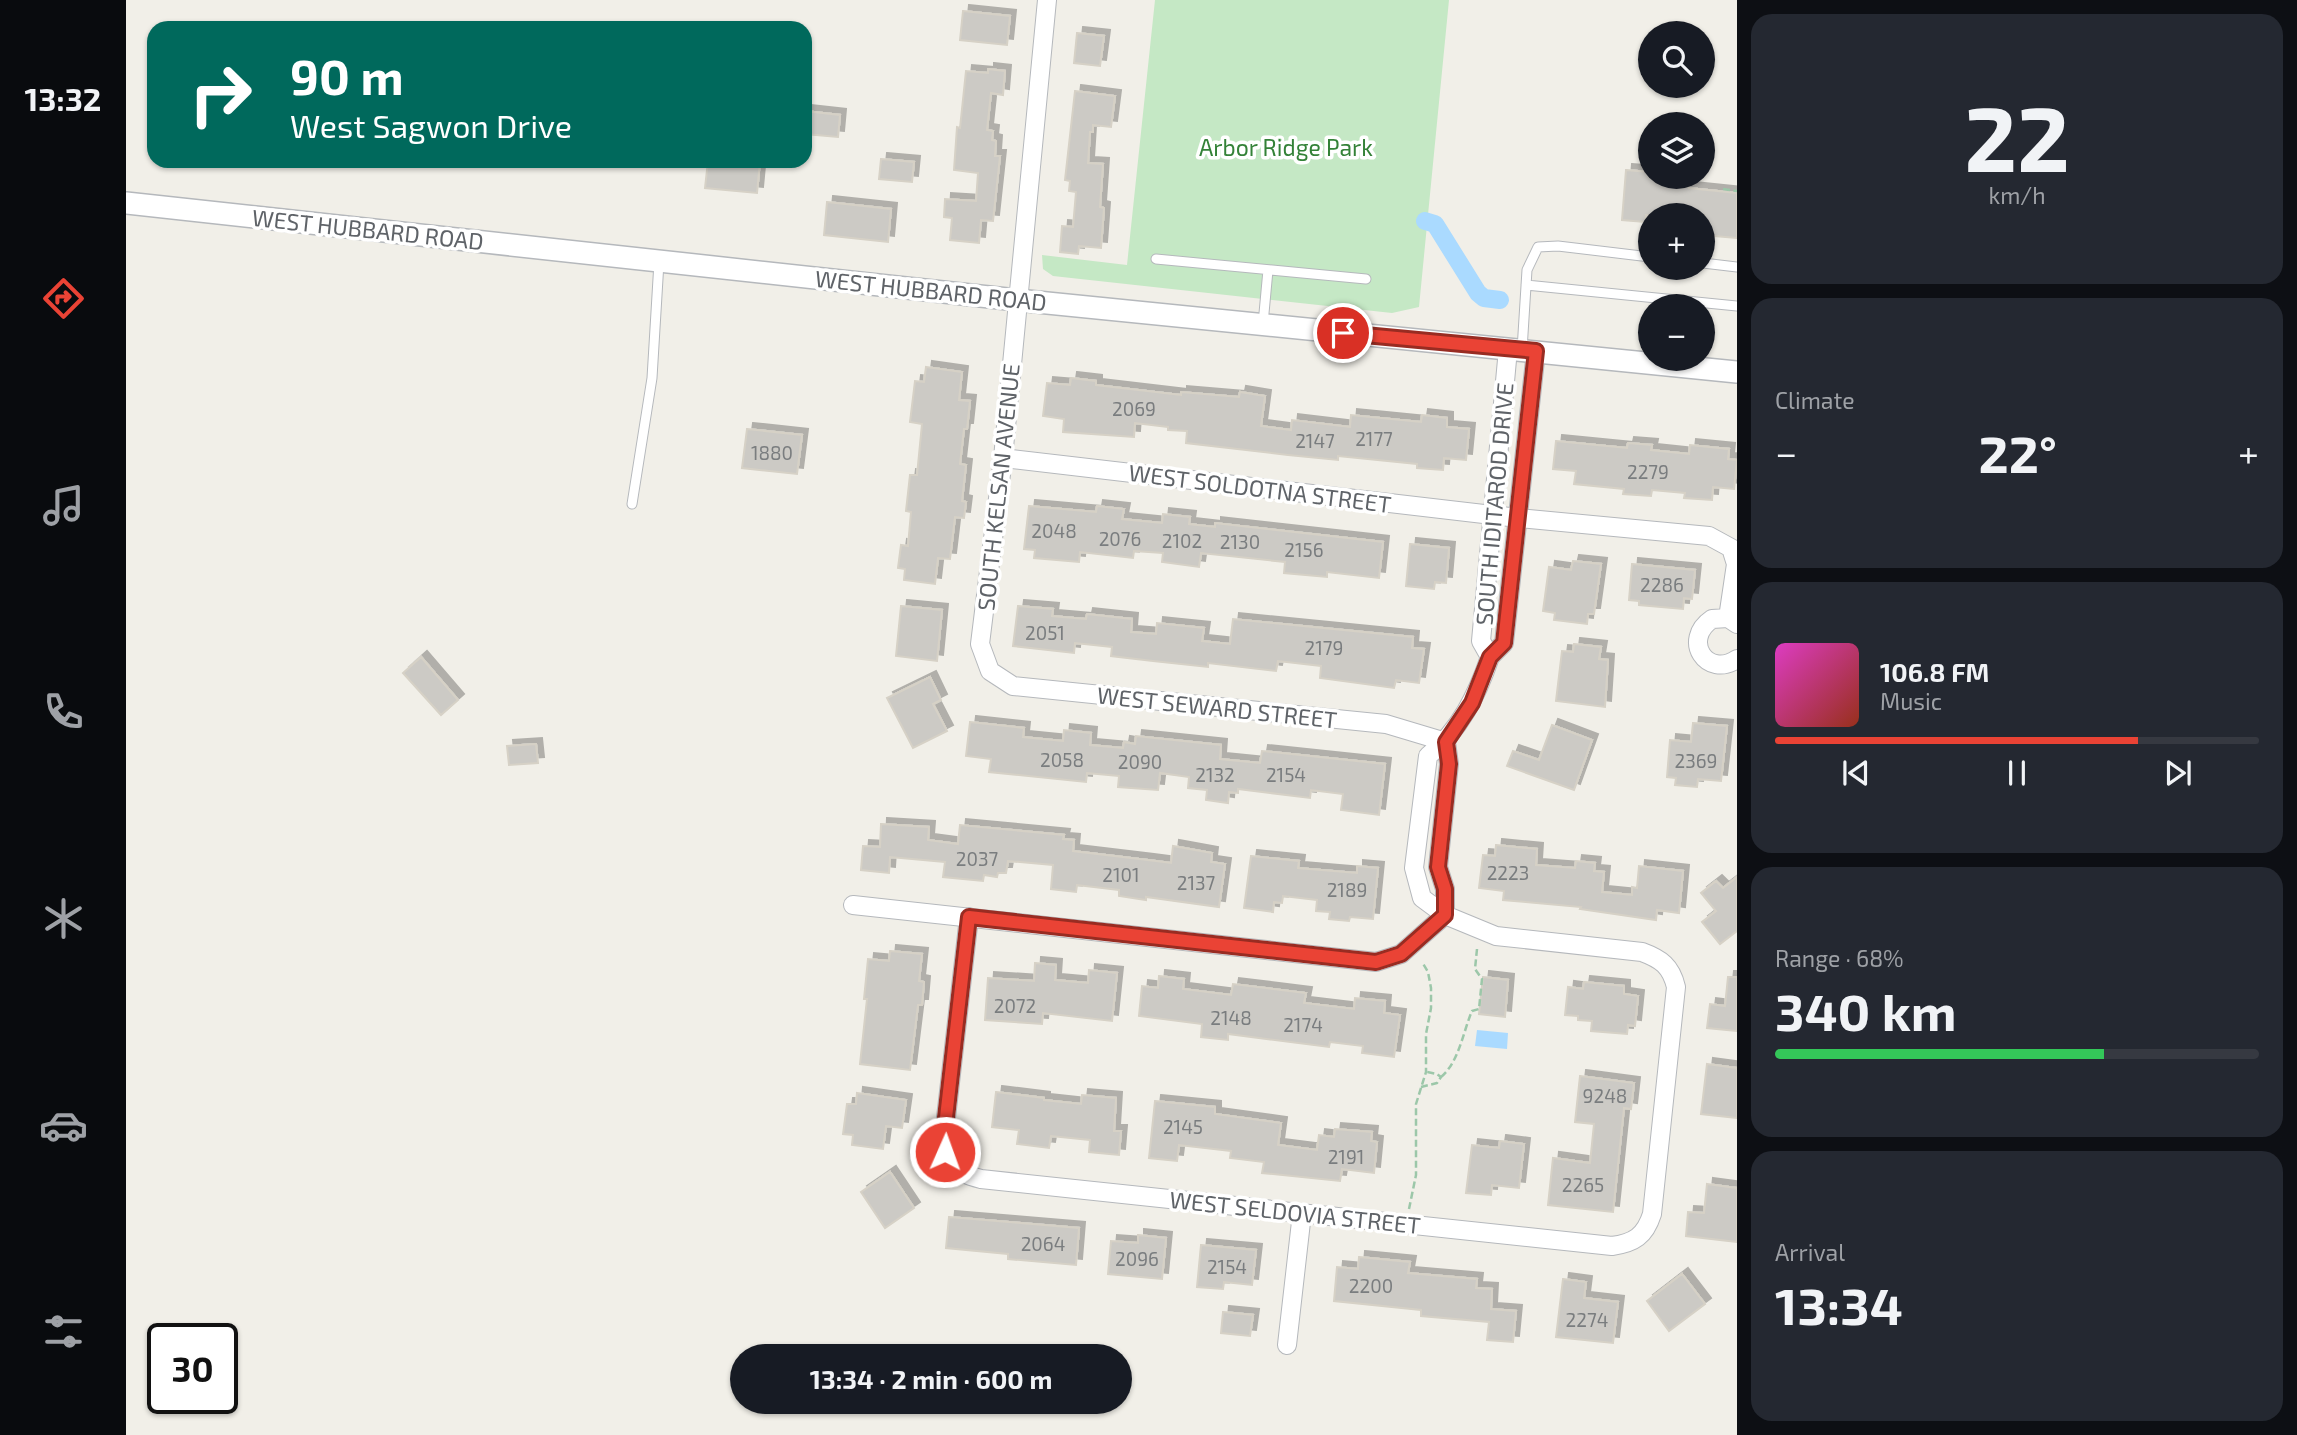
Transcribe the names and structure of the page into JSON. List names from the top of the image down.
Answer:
{
  "streets": {
    "street": [
      "WEST HUBBARD ROAD",
      "SOUTH KELSAN AVENUE",
      "WEST SOLDOTNA STREET",
      "SOUTH IDITAROD DRIVE",
      "WEST SEWARD STREET",
      "WEST SELDOVIA STREET"
    ]
  },
  "crossings": [
    ["WEST HUBBARD ROAD", "SOUTH KELSAN AVENUE"],
    ["WEST HUBBARD ROAD", "SOUTH IDITAROD DRIVE"],
    ["SOUTH KELSAN AVENUE", "WEST SOLDOTNA STREET"],
    ["SOUTH KELSAN AVENUE", "WEST SEWARD STREET"],
    ["WEST SOLDOTNA STREET", "SOUTH IDITAROD DRIVE"],
    ["SOUTH IDITAROD DRIVE", "WEST SEWARD STREET"],
    ["SOUTH IDITAROD DRIVE", "WEST SELDOVIA STREET"]
  ],
  "parks": ["Arbor Ridge Park"],
  "house_numbers": [
    "2069",
    "2177",
    "2147",
    "1880",
    "2279",
    "2048",
    "2076",
    "2102",
    "2130",
    "2156",
    "2286",
    "2051",
    "2179",
    "2058",
    "2369",
    "2090",
    "2132",
    "2154",
    "2037",
    "2223",
    "2101",
    "2137",
    "2189",
    "2072",
    "2148",
    "2174",
    "9248",
    "2145",
    "2191",
    "2265",
    "2064",
    "2096",
    "2154",
    "2200",
    "2274"
  ],
  "page": {
    "tabs": "13:32",
    "tile": [
      ["22", "km/h"],
      "Climate",
      ["Range · 68%", "340 km"],
      ["Arrival", "13:34"]
    ],
    "map_buttons": ["+", "−"],
    "turn": ["90 m", "West Sagwon Drive"],
    "heat": ["−", "22°", "+"],
    "song": ["106.8 FM", "Music"],
    "limit": "30",
    "trip": "13:34 · 2 min · 600 m"
  }
}
